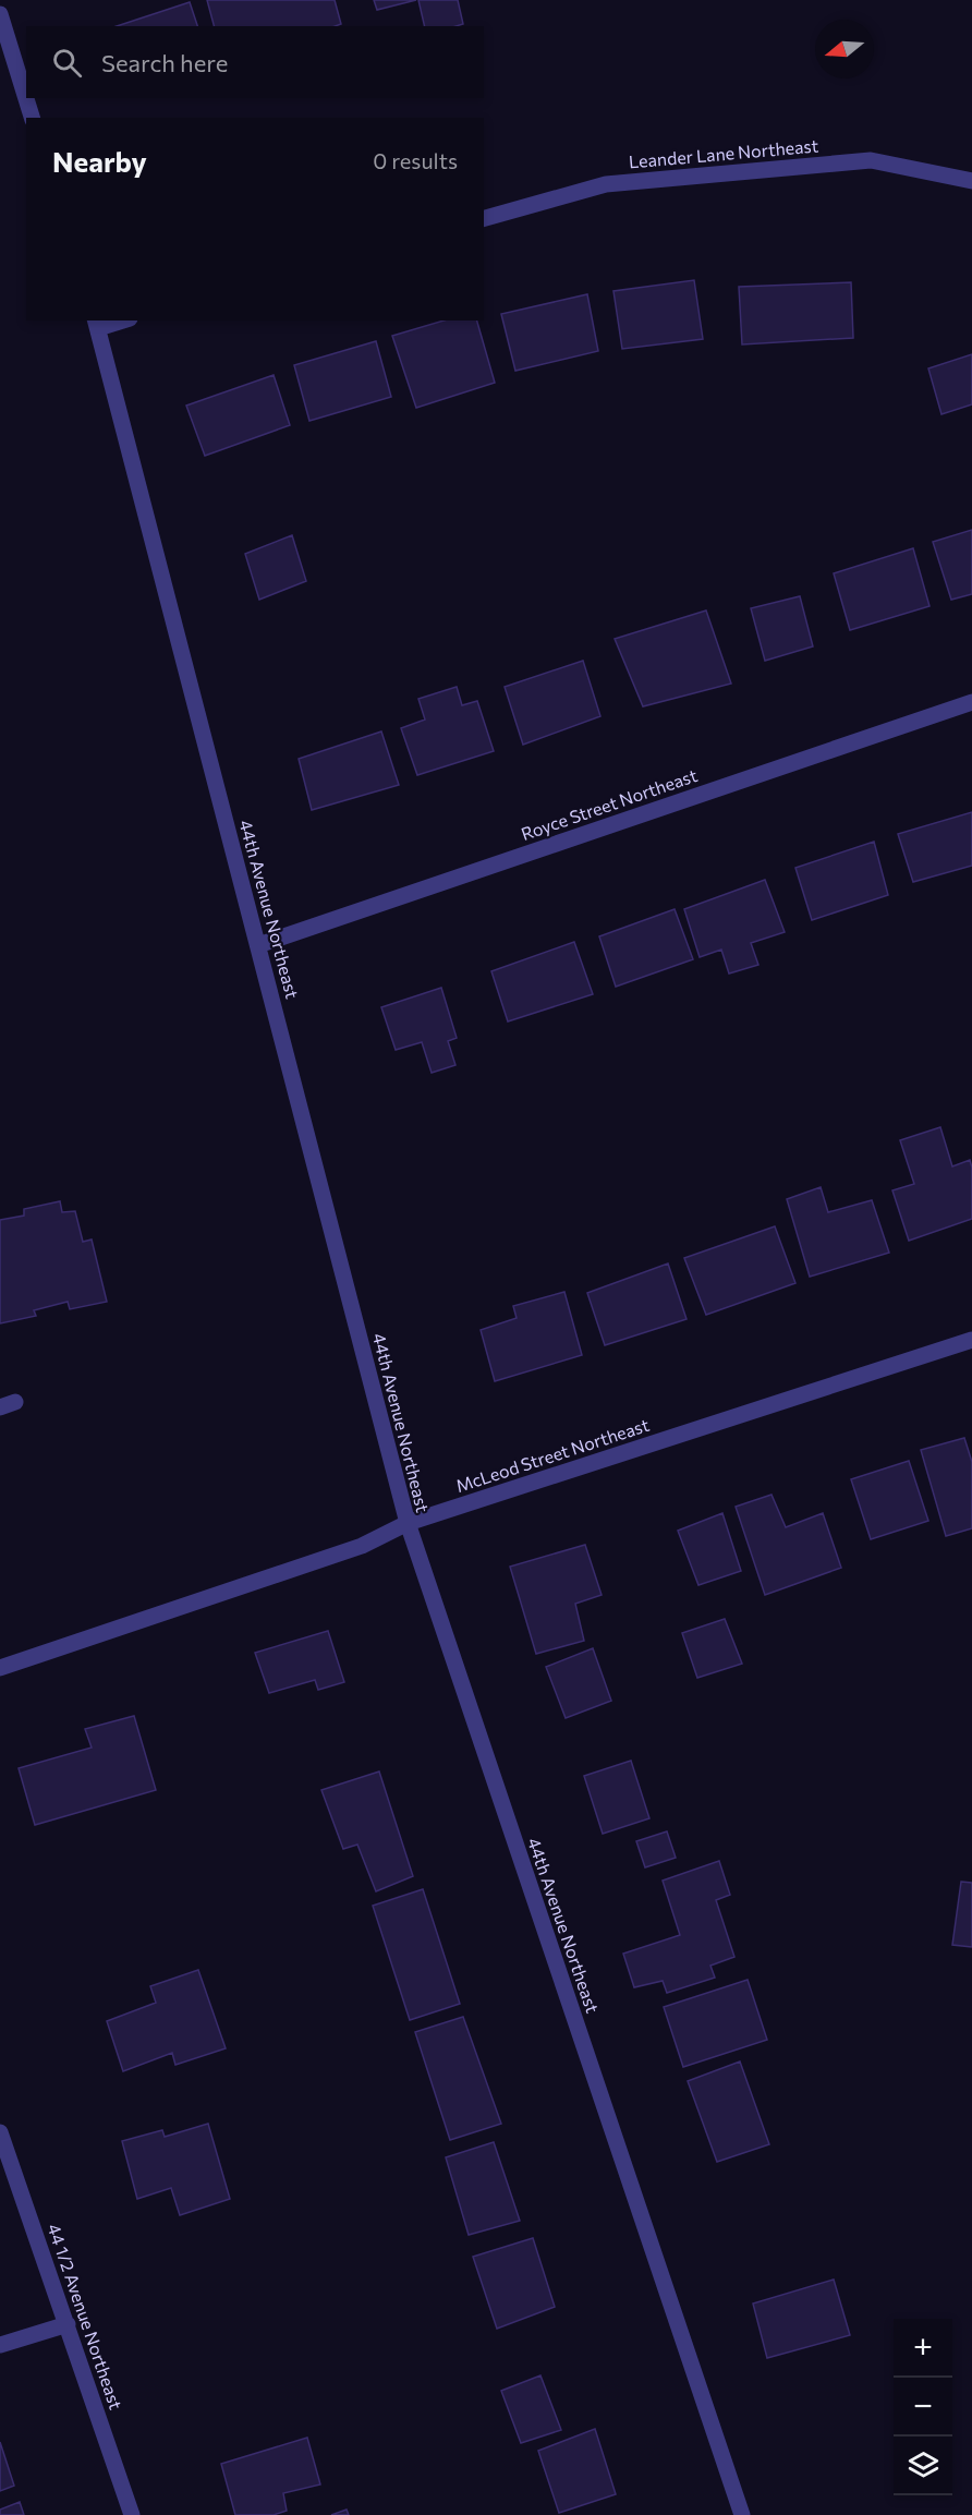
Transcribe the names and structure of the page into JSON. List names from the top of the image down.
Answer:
{
  "streets": {
    "street": [
      "Leander Lane Northeast",
      "Royce Street Northeast",
      "44th Avenue Northeast",
      "McLeod Street Northeast",
      "44 1/2 Avenue Northeast"
    ]
  },
  "crossings": [
    ["Royce Street Northeast", "44th Avenue Northeast"],
    ["44th Avenue Northeast", "McLeod Street Northeast"]
  ],
  "north": "left",
  "page": {
    "search": "Search here",
    "heading": ["Nearby", "0 results"],
    "map_buttons": ["+", "−"]
  }
}
